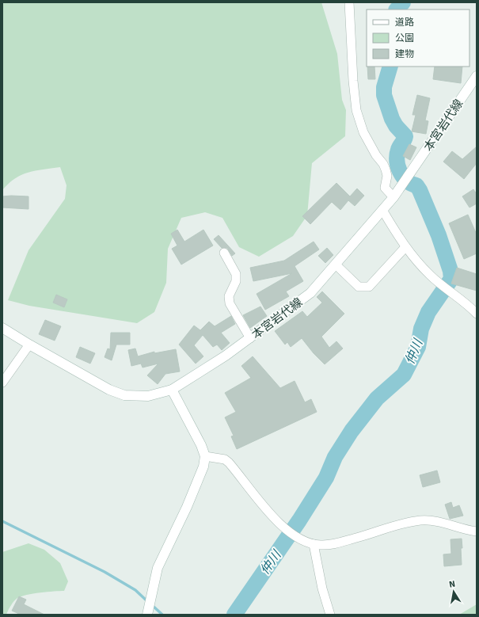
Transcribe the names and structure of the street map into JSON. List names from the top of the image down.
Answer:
{
  "streets": {
    "main road": ["本宮岩代線"]
  },
  "water": ["仲川"],
  "legend": ["道路", "公園", "建物"],
  "north": "top"
}
